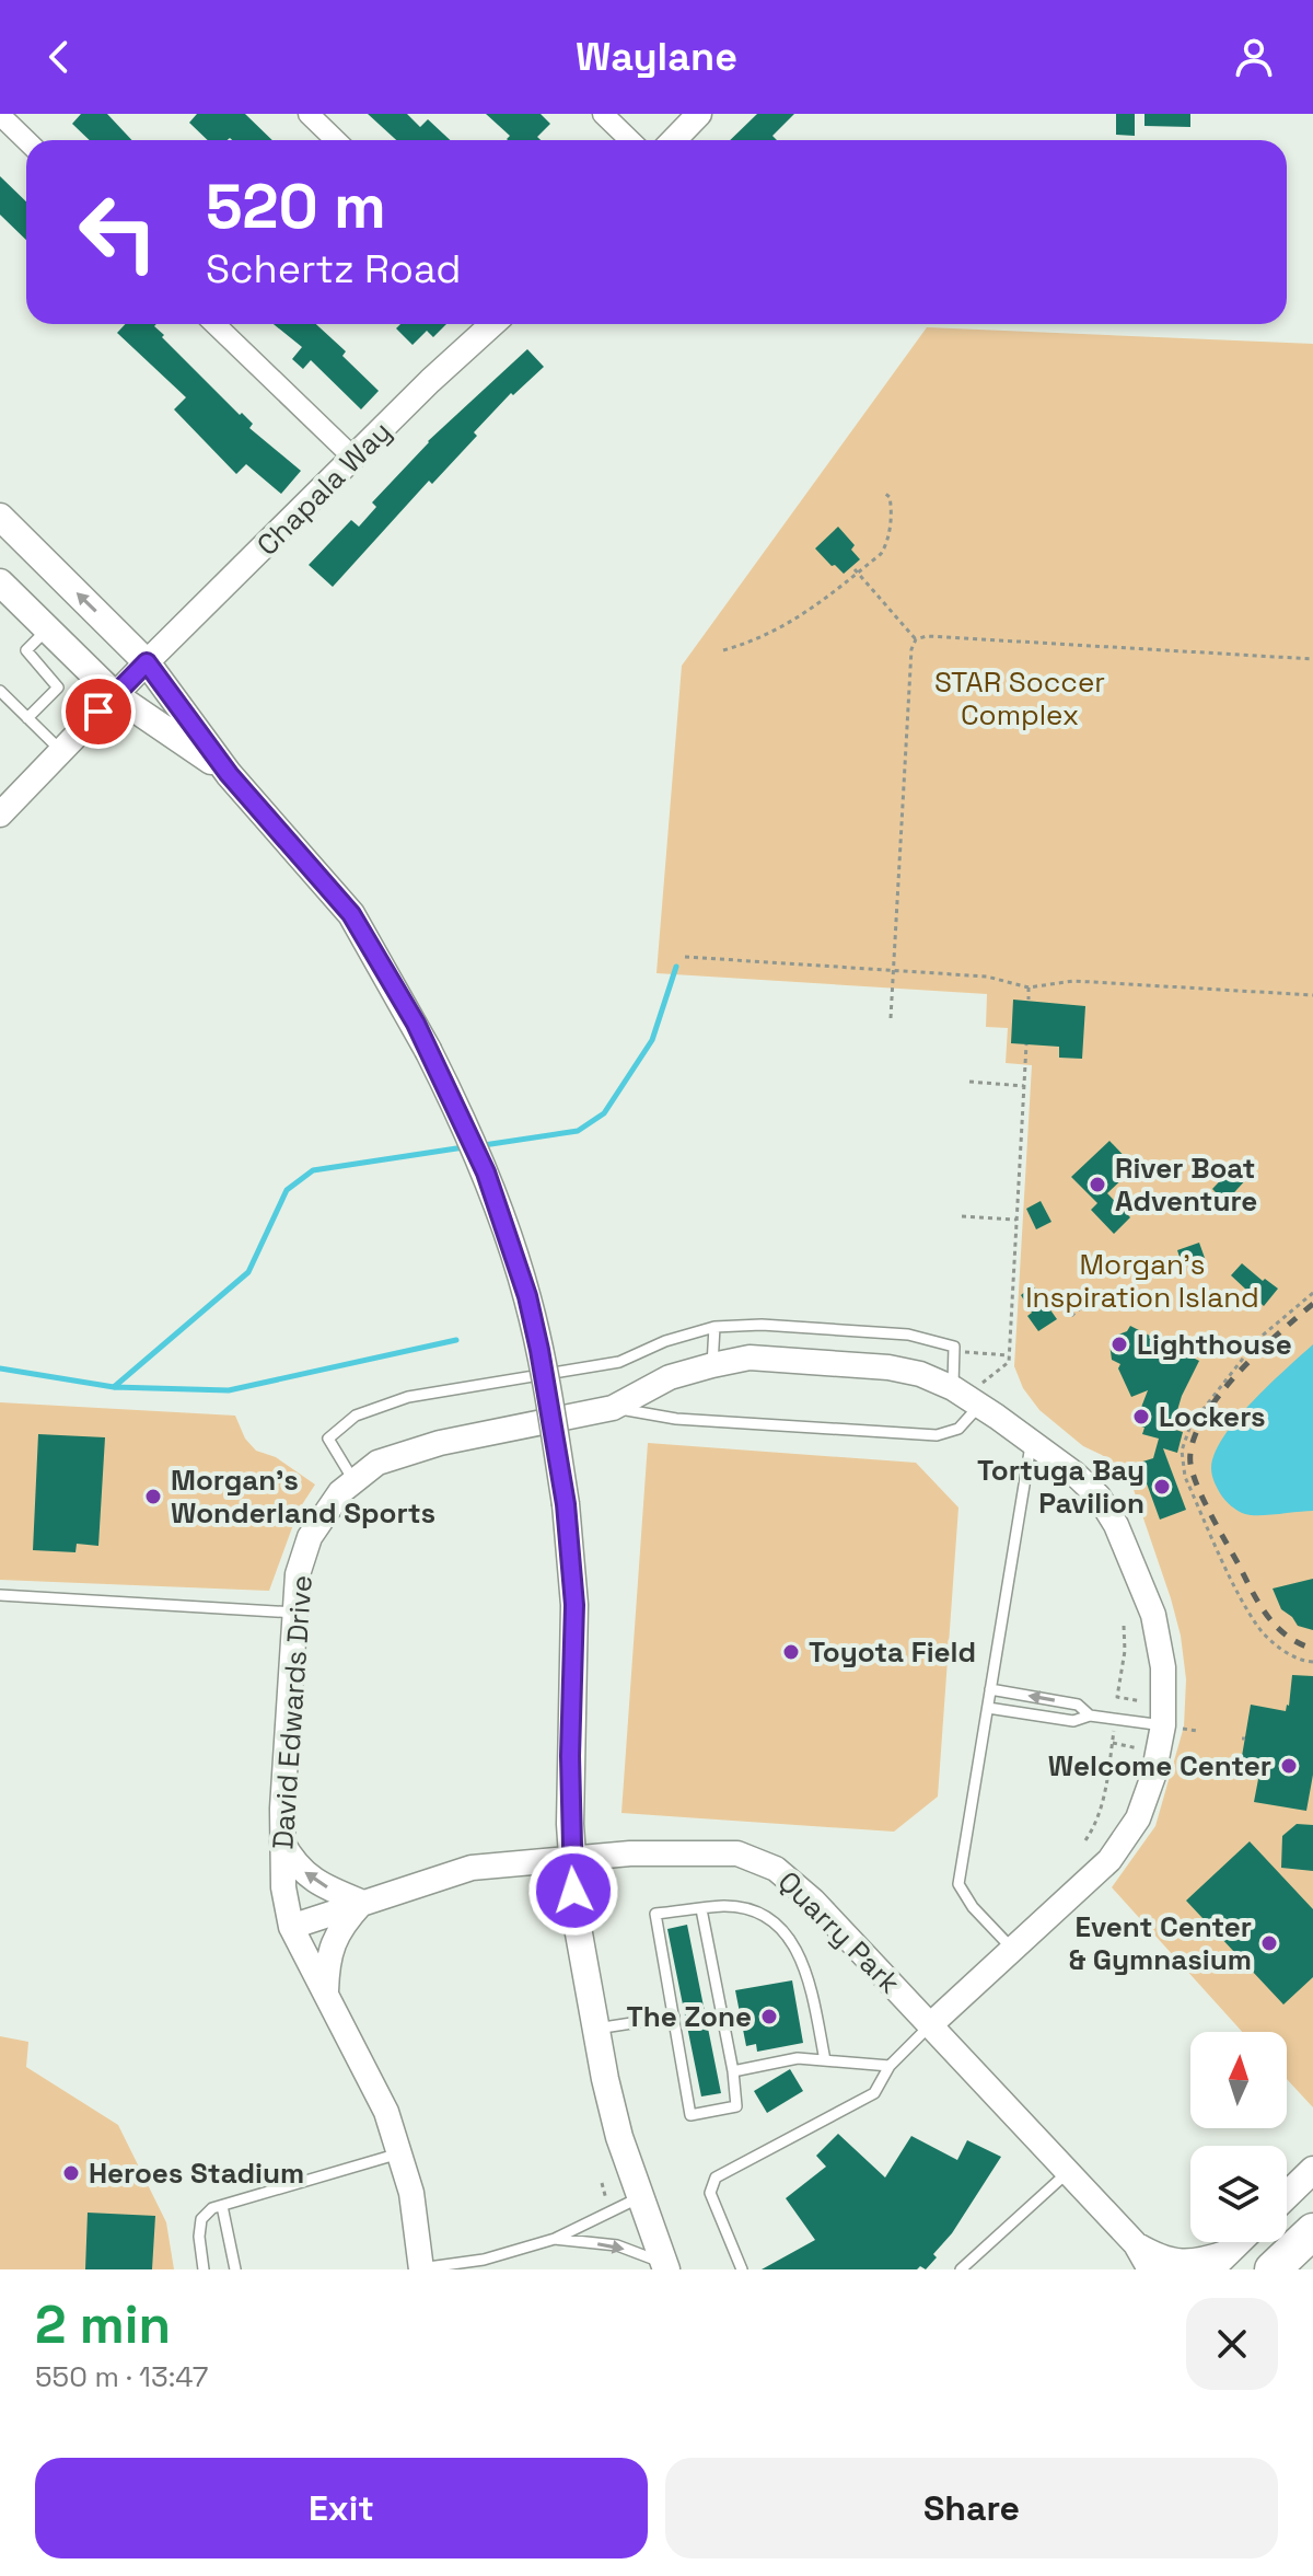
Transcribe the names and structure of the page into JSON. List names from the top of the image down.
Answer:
{
  "streets": {
    "street": ["Chapala Way", "David Edwards Drive", "Quarry Park"]
  },
  "crossings": [
    ["David Edwards Drive", "Quarry Park"]
  ],
  "parks": ["STAR Soccer Complex", "Morgan's Inspiration Island"],
  "places": [
    "River Boat Adventure",
    "Lighthouse",
    "Lockers",
    "Tortuga Bay Pavilion",
    "Morgan’s Wonderland Sports",
    "Toyota Field",
    "Welcome Center",
    "Event Center & Gymnasium",
    "The Zone",
    "Heroes Stadium"
  ],
  "north": "top",
  "page": {
    "header": "Waylane",
    "turn": ["520 m", "Schertz Road"],
    "heading": ["2 min", "550 m · 13:47"],
    "buttons": ["Exit", "Share"]
  }
}
